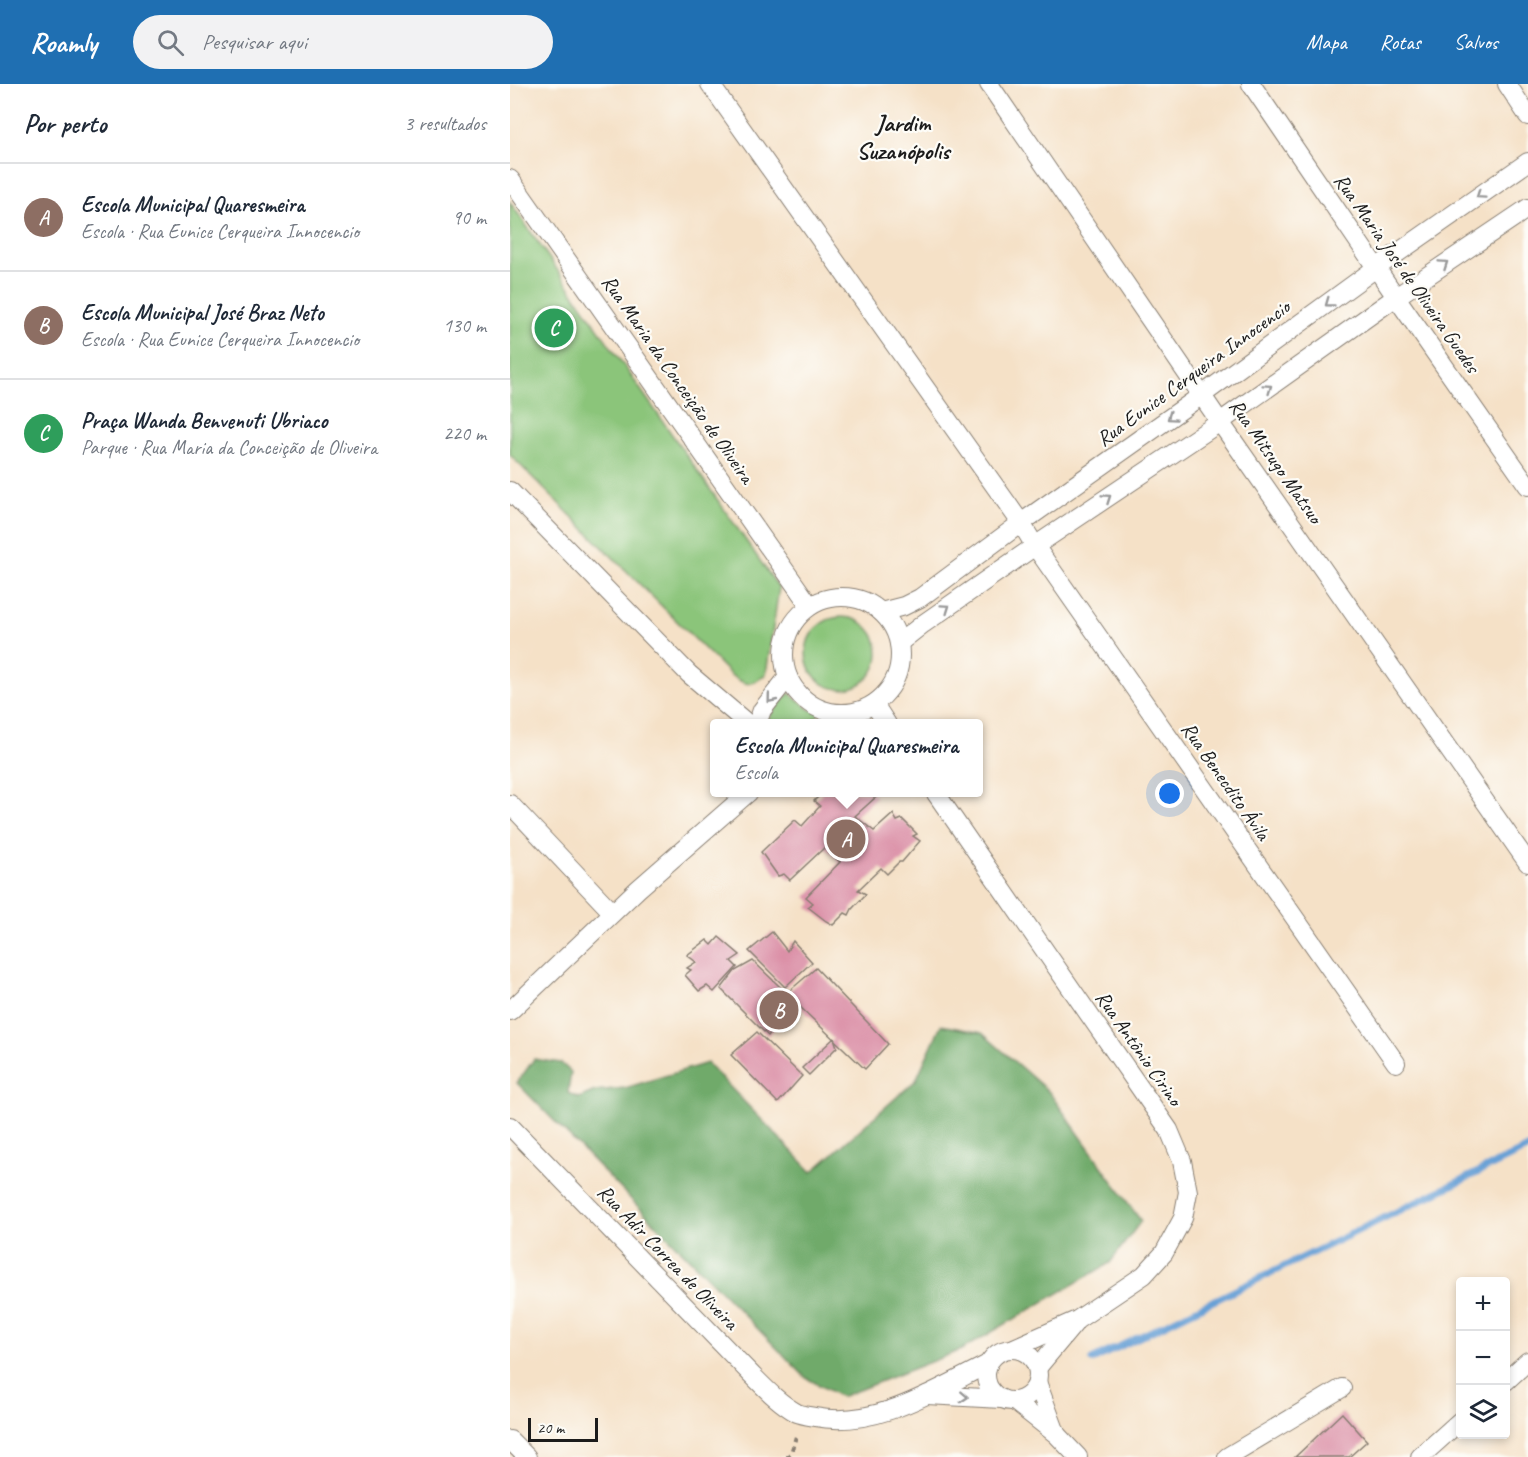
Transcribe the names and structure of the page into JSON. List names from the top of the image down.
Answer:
{
  "streets": {
    "street": [
      "Rua Maria José de Oliveira Guedes",
      "Rua Eunice Cerqueira Innocencio",
      "Rua Maria da Conceição de Oliveira",
      "Rua Mitsugo Matsuo",
      "Rua Benecdito Ávila",
      "Rua Antônio Cirino",
      "Rua Adir Correa de Oliveira"
    ]
  },
  "crossings": [
    ["Rua Maria José de Oliveira Guedes", "Rua Eunice Cerqueira Innocencio"],
    ["Rua Eunice Cerqueira Innocencio", "Rua Maria da Conceição de Oliveira"],
    ["Rua Eunice Cerqueira Innocencio", "Rua Mitsugo Matsuo"],
    ["Rua Eunice Cerqueira Innocencio", "Rua Benecdito Ávila"]
  ],
  "districts": ["Jardim Suzanópolis"],
  "scale_bar": "20 m",
  "page": {
    "header": "Roamly",
    "search": "Pesquisar aqui",
    "nav": ["Mapa", "Rotas", "Salvos"],
    "heading": ["Por perto", "3 resultados"],
    "list": [
      {
        "mark": "A",
        "name": "Escola Municipal Quaresmeira",
        "note": "Escola · Rua Eunice Cerqueira Innocencio",
        "value": "90 m"
      },
      {
        "mark": "B",
        "name": "Escola Municipal José Braz Neto",
        "note": "Escola · Rua Eunice Cerqueira Innocencio",
        "value": "130 m"
      },
      {
        "mark": "C",
        "name": "Praça Wanda Benvenuti Ubriaco",
        "note": "Parque · Rua Maria da Conceição de Oliveira",
        "value": "220 m"
      }
    ],
    "pins": ["C", "A", "B"],
    "popup": ["Escola Municipal Quaresmeira", "Escola"],
    "map_buttons": ["+", "−"],
    "scale": "20 m"
  }
}
